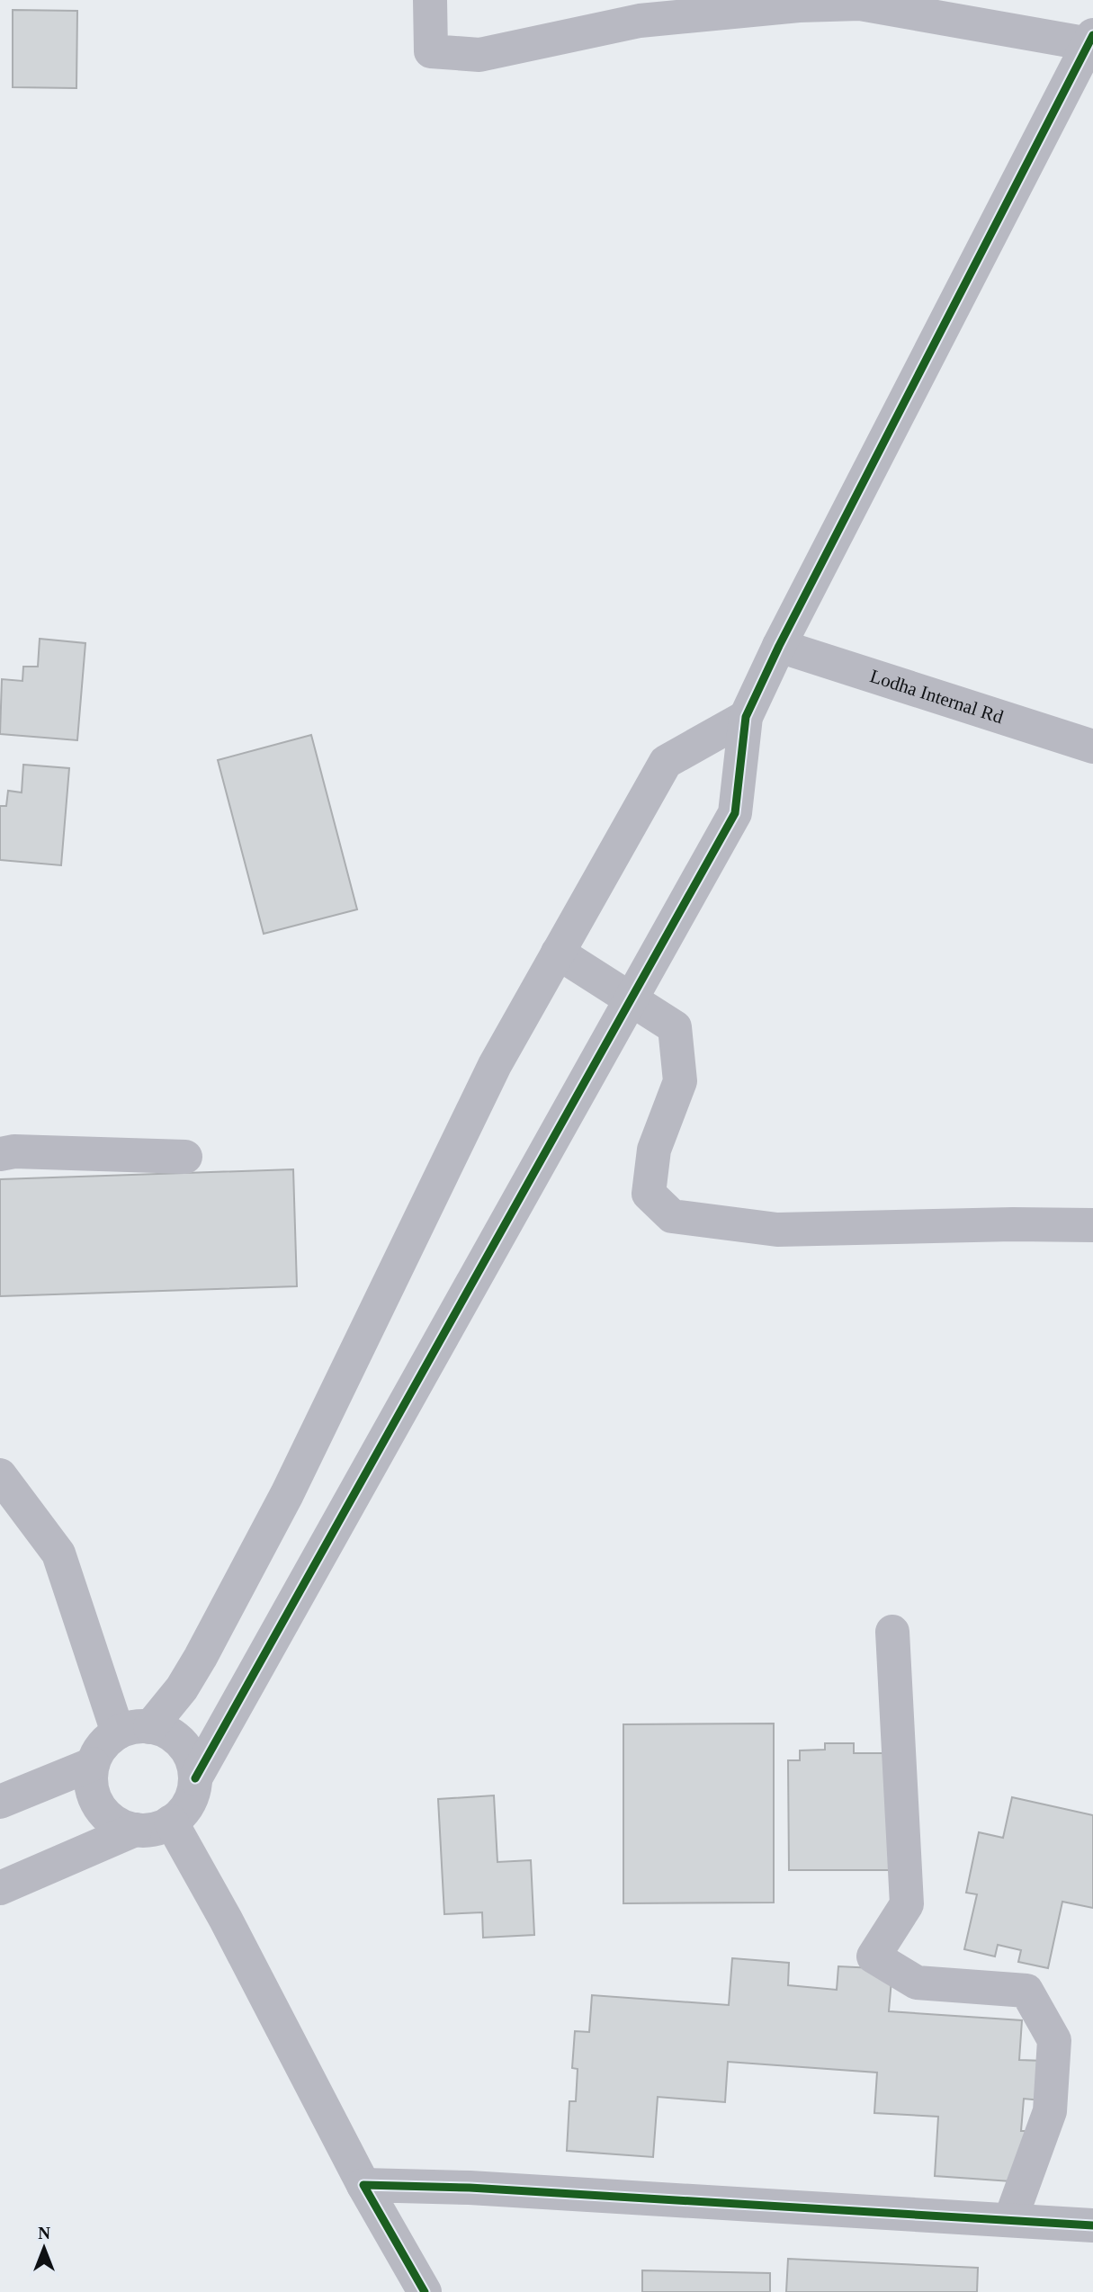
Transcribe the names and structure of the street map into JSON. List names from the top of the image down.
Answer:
{
  "streets": {
    "street": ["Lodha Internal Rd"]
  },
  "north": "top"
}
